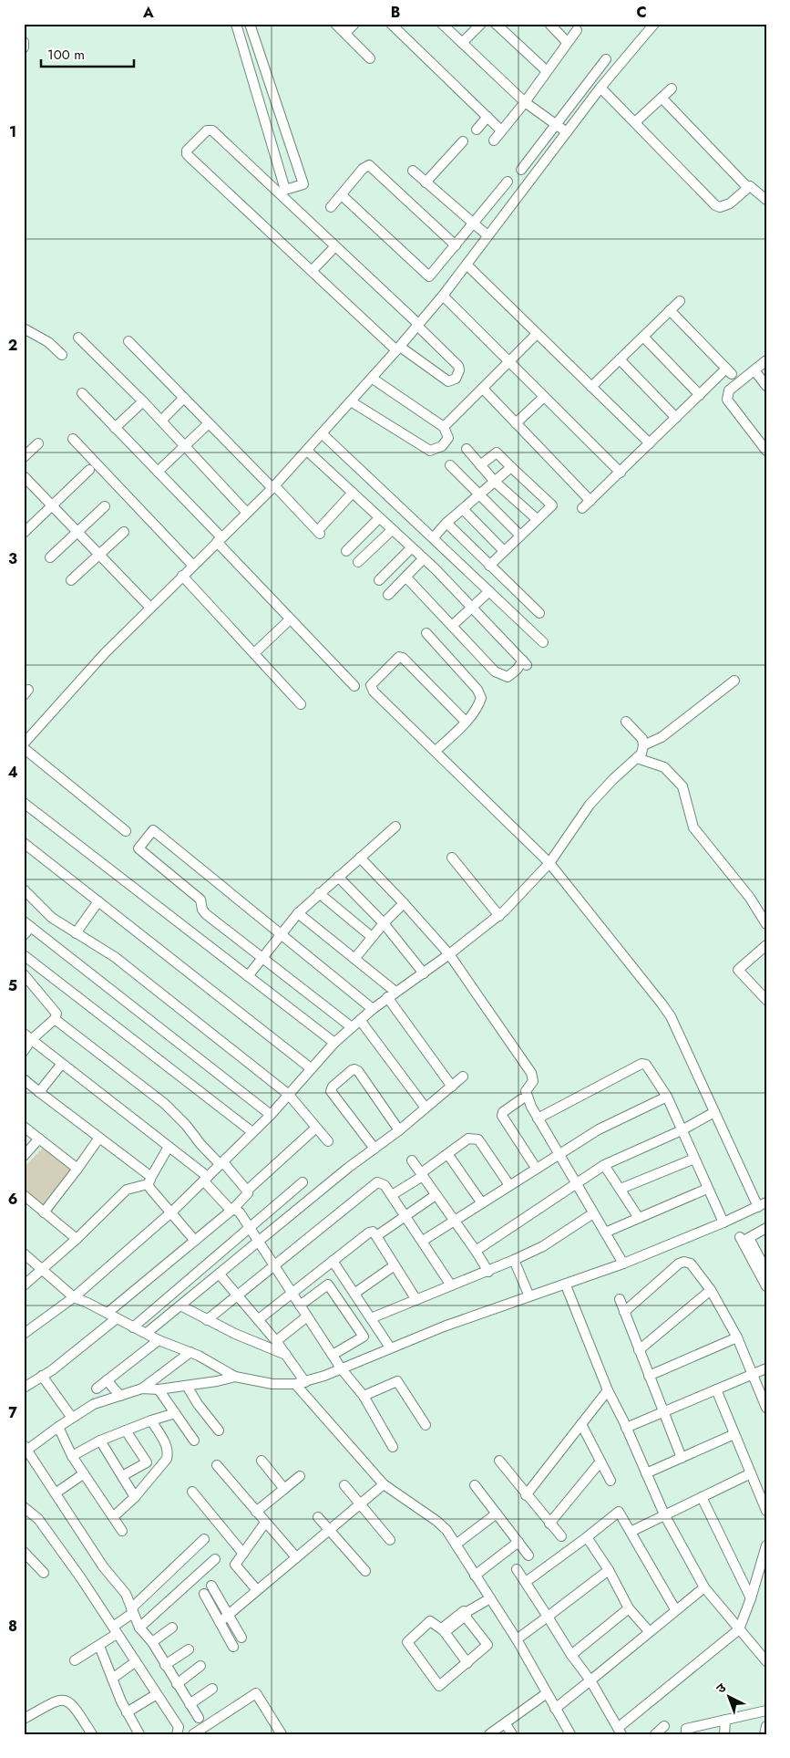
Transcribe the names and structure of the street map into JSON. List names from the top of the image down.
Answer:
{
  "scale_bar": "100 m",
  "north": "top left",
  "grid": {
    "columns": ["A", "B", "C"],
    "rows": [
      "1",
      "2",
      "3",
      "4",
      "5",
      "6",
      "7",
      "8"
    ]
  }
}
